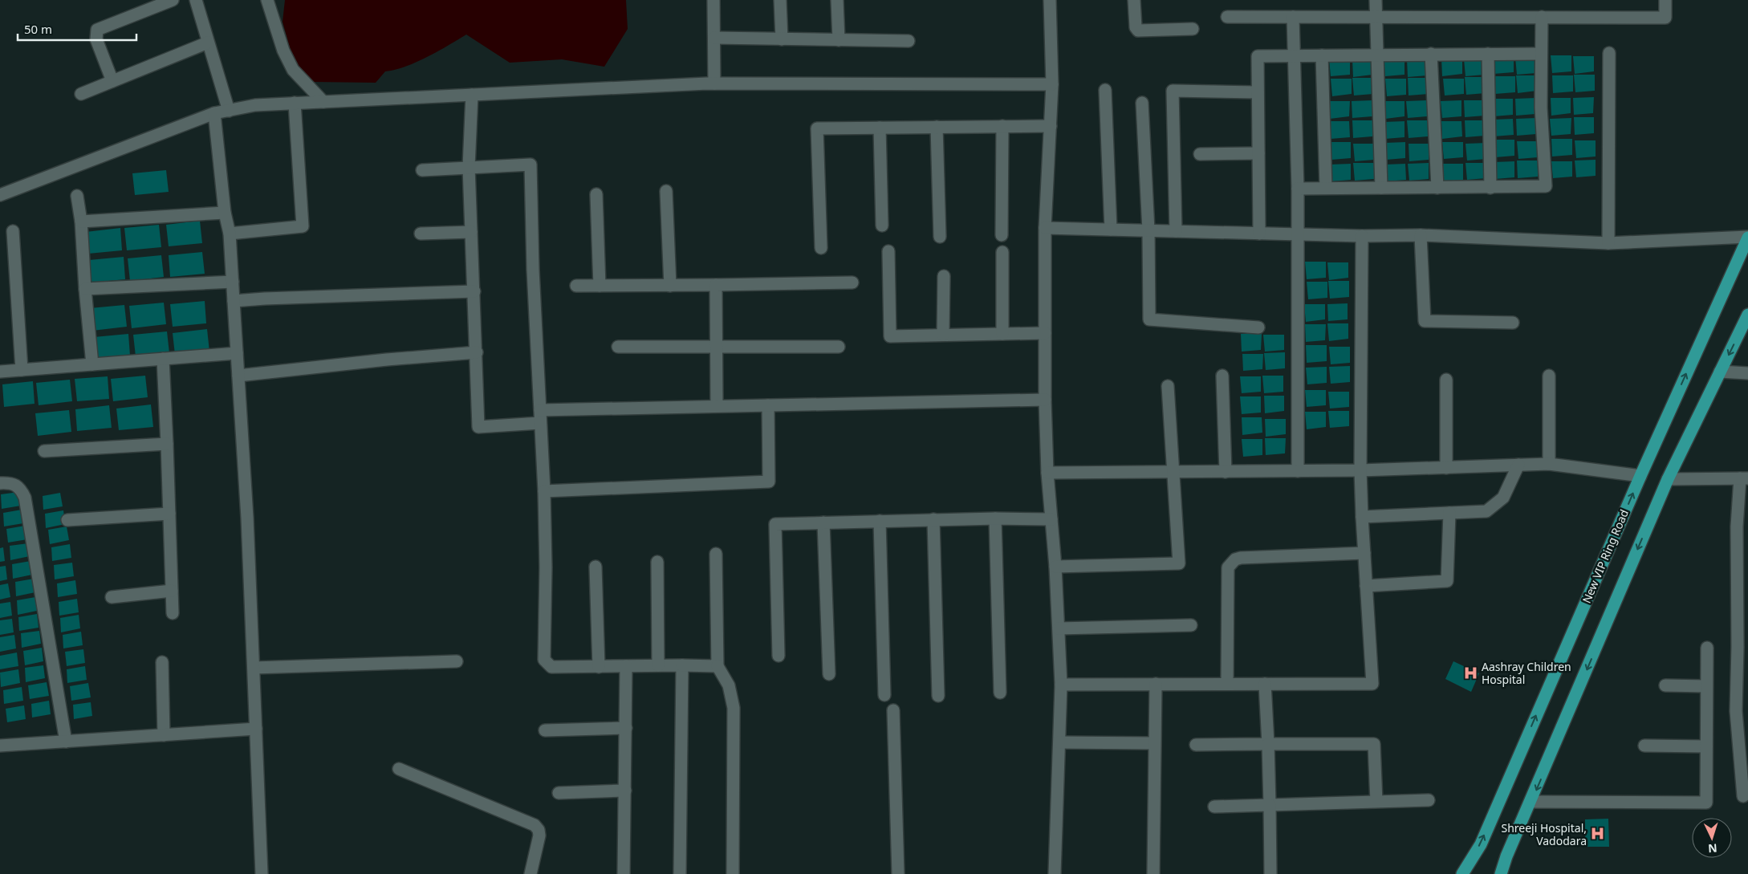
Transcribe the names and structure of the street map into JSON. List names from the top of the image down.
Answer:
{
  "streets": {
    "main road": ["New VIP Ring Road"]
  },
  "places": {
    "hospital": ["Aashray Children Hospital", "Shreeji Hospital, Vadodara"]
  },
  "scale_bar": "50 m",
  "north": "bottom"
}
